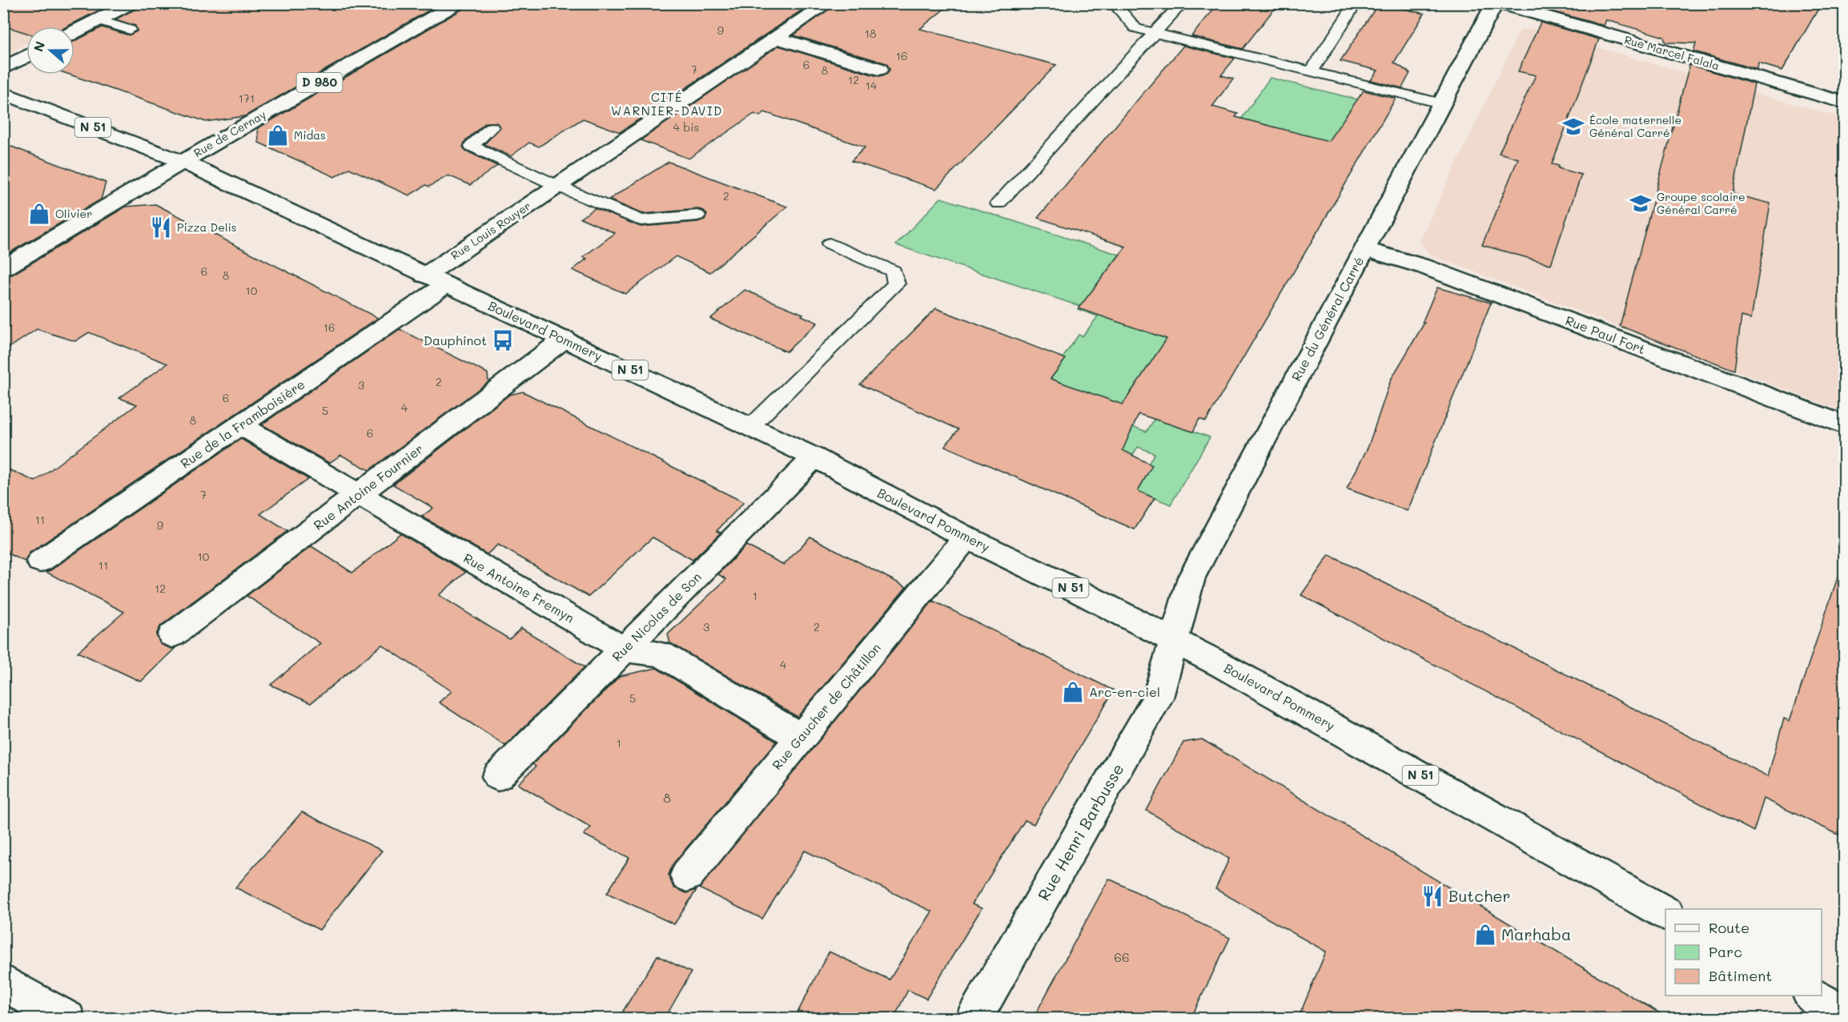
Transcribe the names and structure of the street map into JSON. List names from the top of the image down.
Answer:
{
  "streets": {
    "street": [
      "Rue Marcel Falala",
      "D 980",
      "N 51",
      "Rue de Cernay",
      "Rue Louis Rouyer",
      "Rue du Général Carré",
      "Boulevard Pommery",
      "Rue Paul Fort",
      "Rue de la Framboisière",
      "Rue Antoine Fournier",
      "Rue Antoine Fremyn",
      "Rue Nicolas de Son",
      "Rue Gaucher de Châtillon",
      "Rue Henri Barbusse"
    ]
  },
  "crossings": [
    ["N 51", "Rue de Cernay"],
    ["N 51", "Boulevard Pommery"],
    ["Rue de Cernay", "Boulevard Pommery"],
    ["Rue Louis Rouyer", "Boulevard Pommery"],
    ["Rue Louis Rouyer", "Rue de la Framboisière"],
    ["Rue du Général Carré", "Boulevard Pommery"],
    ["Rue du Général Carré", "Rue Paul Fort"],
    ["Rue du Général Carré", "Rue Henri Barbusse"],
    ["Boulevard Pommery", "Rue de la Framboisière"],
    ["Boulevard Pommery", "Rue Antoine Fournier"],
    ["Boulevard Pommery", "Rue Nicolas de Son"],
    ["Boulevard Pommery", "Rue Gaucher de Châtillon"],
    ["Boulevard Pommery", "Rue Henri Barbusse"],
    ["Rue de la Framboisière", "Rue Antoine Fremyn"],
    ["Rue Antoine Fournier", "Rue Antoine Fremyn"],
    ["Rue Antoine Fremyn", "Rue Nicolas de Son"],
    ["Rue Antoine Fremyn", "Rue Gaucher de Châtillon"]
  ],
  "districts": ["CITÉ WARNIER-DAVID"],
  "places": {
    "school or university": ["École maternelle Général Carré", "Groupe scolaire Général Carré"],
    "shop": [
      "Midas",
      "Olivier",
      "Arc-en-ciel",
      "Marhaba"
    ],
    "restaurant": ["Pizza Delis", "Butcher"],
    "bus stop": ["Dauphinot"]
  },
  "house_numbers": [
    "9",
    "18",
    "16",
    "6",
    "7",
    "8",
    "12",
    "14",
    "171",
    "4 bis",
    "2",
    "6",
    "8",
    "10",
    "16",
    "2",
    "3",
    "6",
    "4",
    "5",
    "8",
    "6",
    "7",
    "11",
    "9",
    "10",
    "11",
    "12",
    "1",
    "3",
    "2",
    "4",
    "5",
    "1",
    "8",
    "66"
  ],
  "legend": ["Route", "Parc", "Bâtiment"],
  "north": "left"
}
